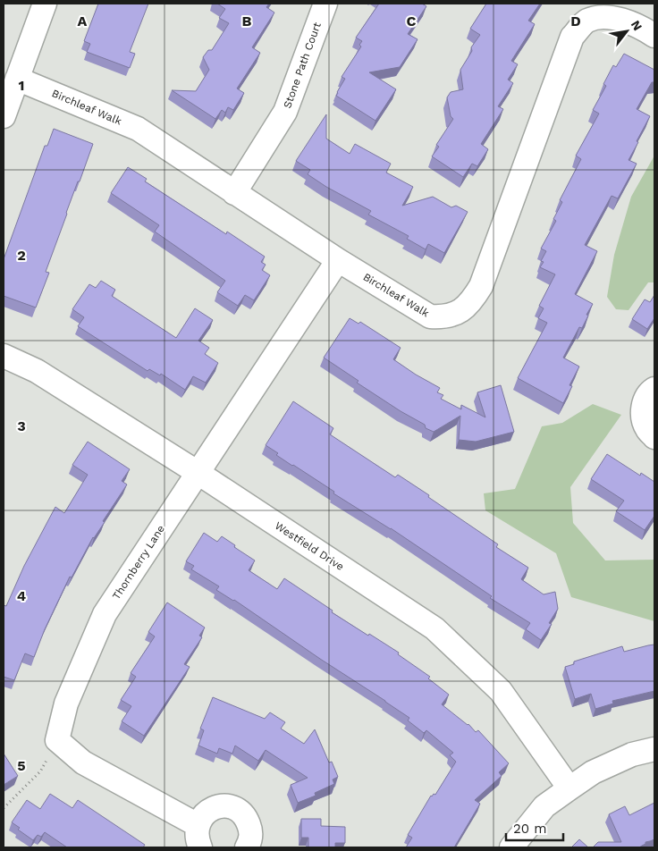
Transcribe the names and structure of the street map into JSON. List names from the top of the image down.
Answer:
{
  "streets": {
    "street": [
      "Stone Path Court",
      "Birchleaf Walk",
      "Westfield Drive",
      "Thornberry Lane"
    ]
  },
  "crossings": [
    ["Stone Path Court", "Birchleaf Walk"],
    ["Birchleaf Walk", "Thornberry Lane"],
    ["Westfield Drive", "Thornberry Lane"]
  ],
  "scale_bar": "20 m",
  "north": "top right",
  "grid": {
    "columns": [
      "A",
      "B",
      "C",
      "D"
    ],
    "rows": [
      "1",
      "2",
      "3",
      "4",
      "5"
    ]
  }
}
